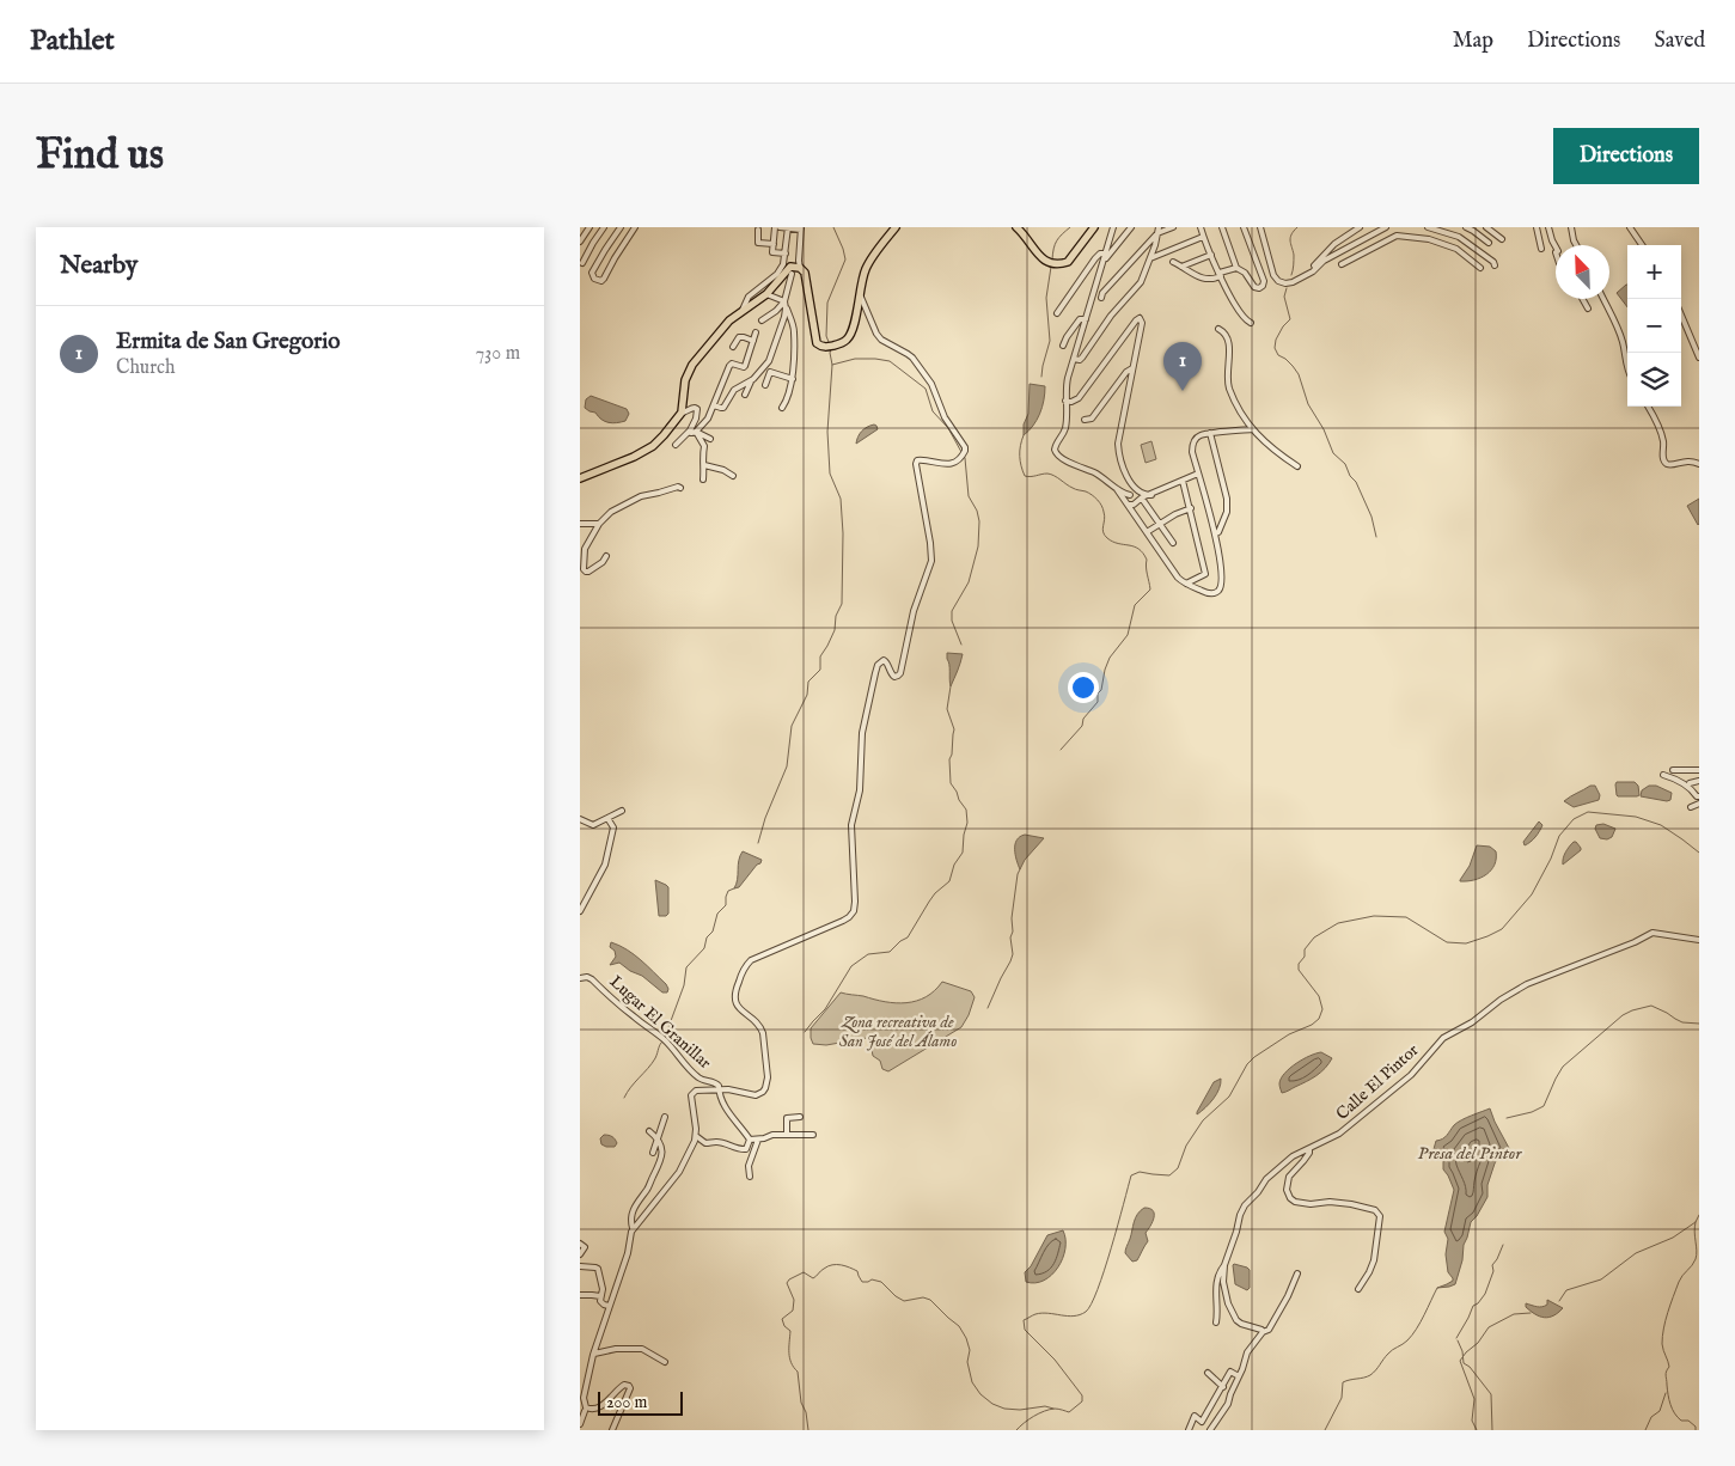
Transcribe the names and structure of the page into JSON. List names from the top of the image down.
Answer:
{
  "streets": {
    "street": ["Lugar El Granillar", "Calle El Pintor"]
  },
  "water": ["Presa del Pintor"],
  "parks": ["Zona recreativa de San José del Álamo"],
  "scale_bar": "200 m",
  "north": "top left",
  "page": {
    "header": "Pathlet",
    "nav": ["Map", "Directions", "Saved"],
    "buttons": "Directions",
    "title": "Find us",
    "heading": "Nearby",
    "map_buttons": ["+", "−"],
    "list": [
      {
        "mark": "1",
        "name": "Ermita de San Gregorio",
        "note": "Church",
        "value": "730 m"
      }
    ],
    "pins": "1",
    "scale": "200 m"
  }
}
